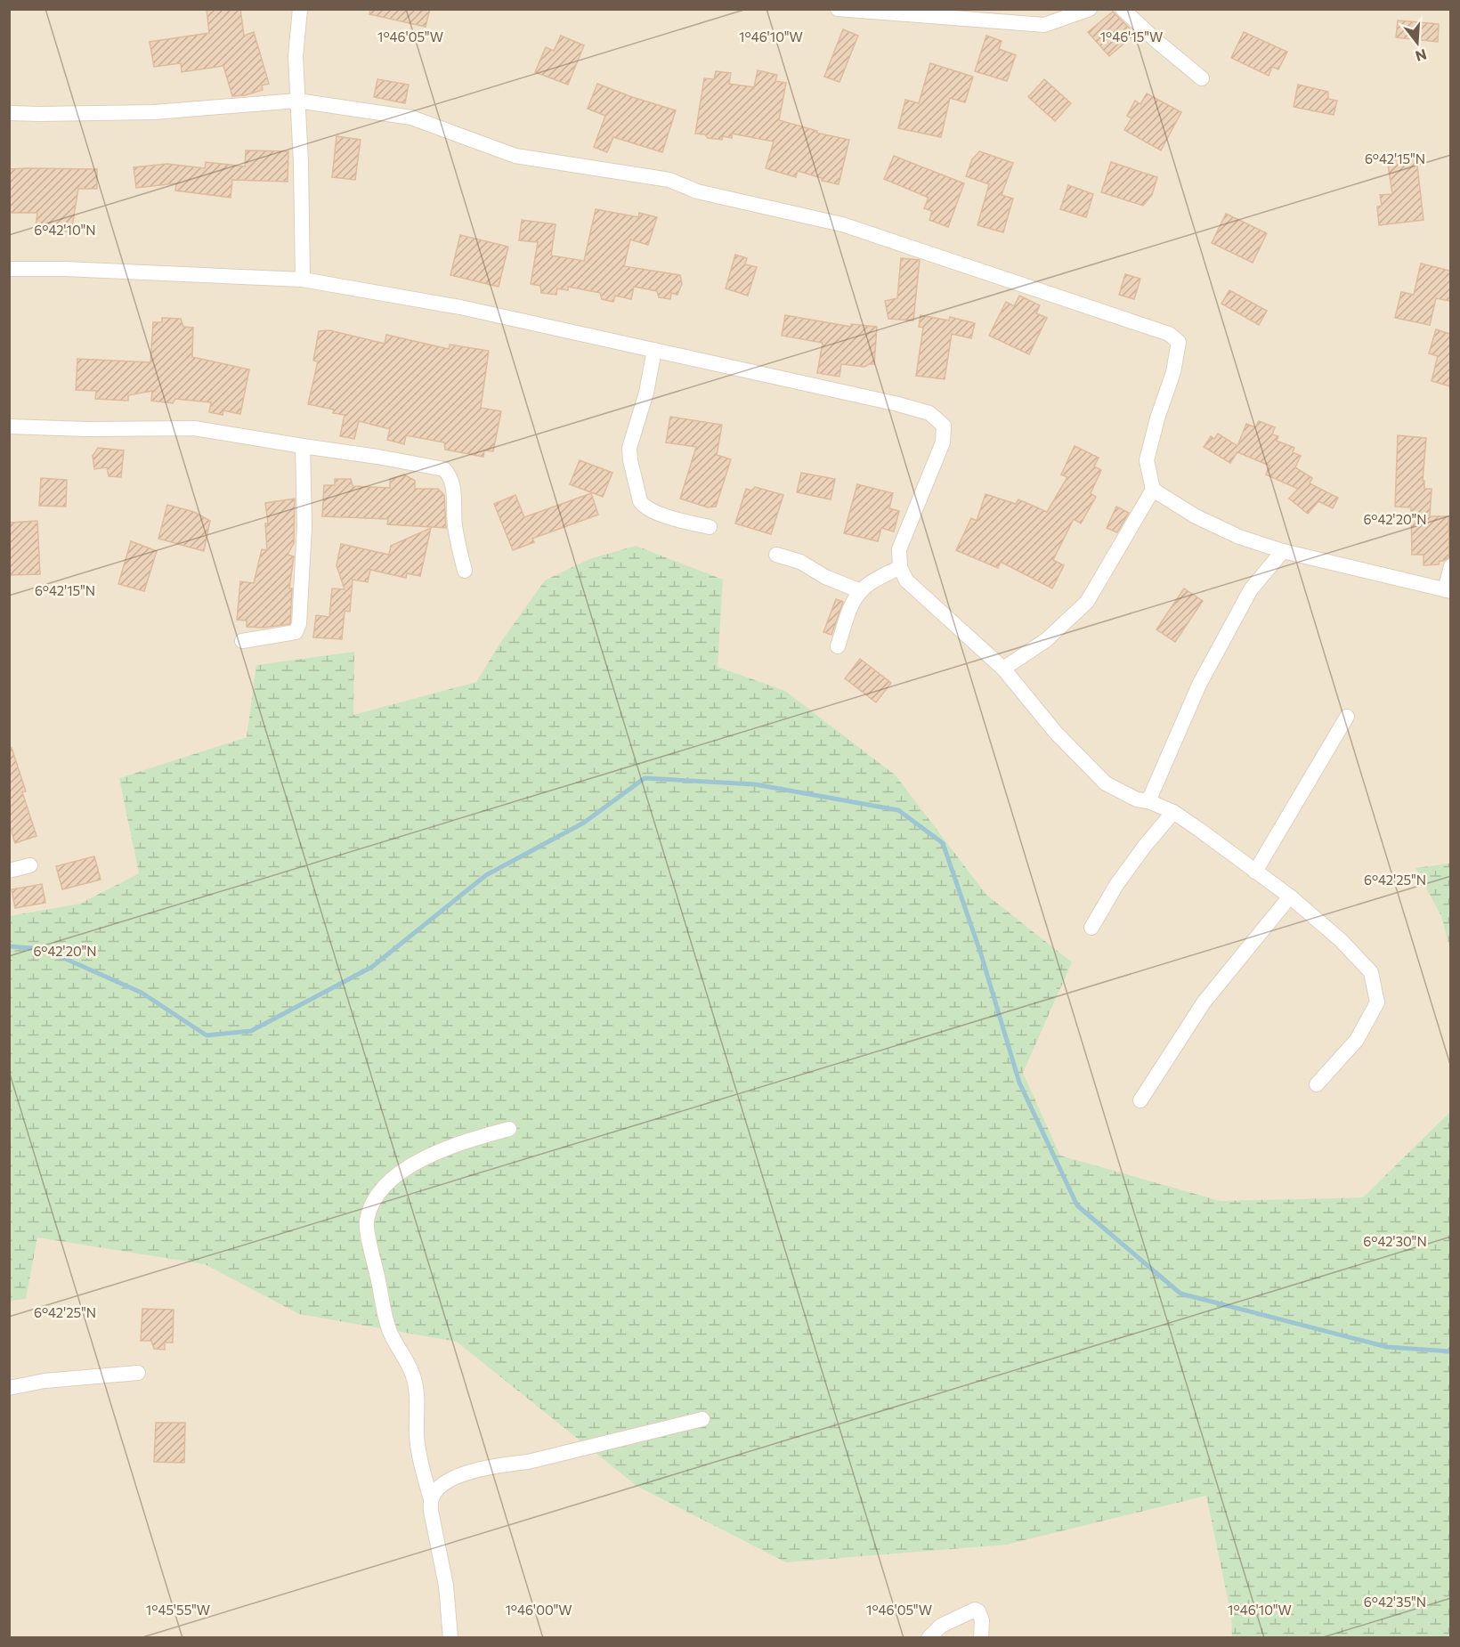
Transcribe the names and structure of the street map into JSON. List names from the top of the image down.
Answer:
{
  "north": "bottom",
  "coordinates": [
    "1°46'05\"W",
    "1°46'10\"W",
    "1°46'15\"W",
    "6°42'15\"N",
    "6°42'10\"N",
    "6°42'20\"N",
    "6°42'25\"N",
    "6°42'30\"N",
    "6°42'35\"N",
    "1°45'55\"W",
    "1°46'00\"W"
  ]
}
